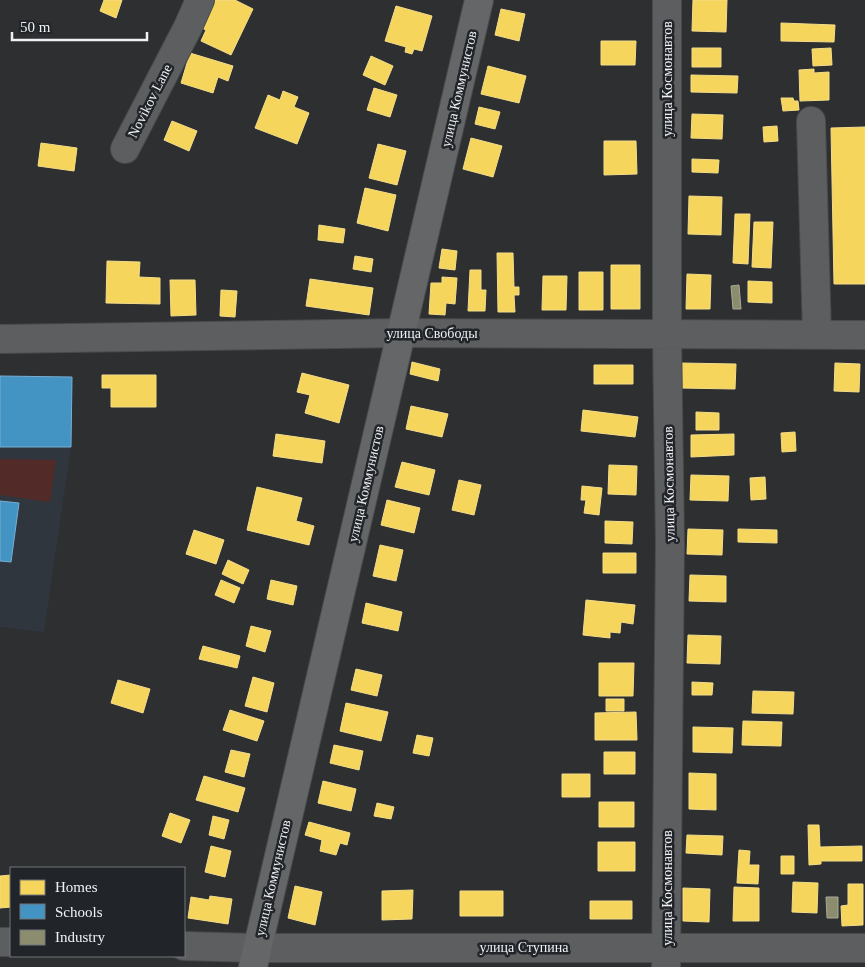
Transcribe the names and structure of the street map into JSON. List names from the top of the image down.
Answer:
{
  "streets": {
    "main road": ["улица Коммунистов"],
    "street": [
      "улица Космонавтов",
      "Novikov Lane",
      "улица Свободы",
      "улица Ступина"
    ]
  },
  "crossings": [
    ["улица Космонавтов", "улица Свободы"],
    ["улица Космонавтов", "улица Ступина"],
    ["улица Коммунистов", "улица Свободы"],
    ["улица Коммунистов", "улица Ступина"]
  ],
  "legend": ["Homes", "Schools", "Industry"],
  "scale_bar": "50 m"
}
